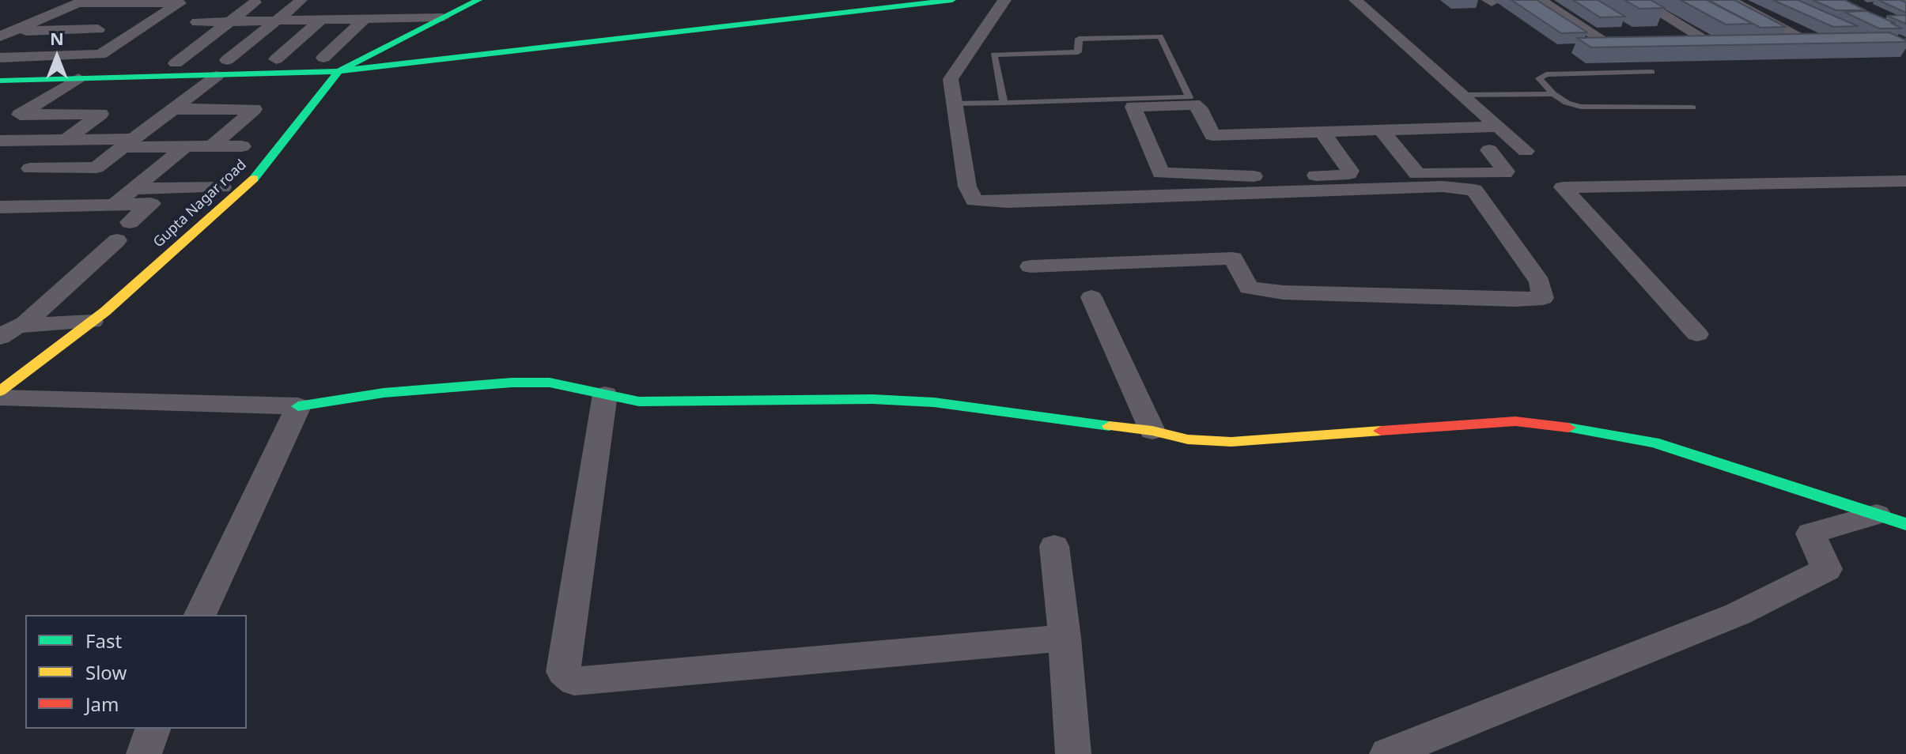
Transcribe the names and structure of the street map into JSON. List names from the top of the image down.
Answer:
{
  "streets": {
    "street": ["Gupta Nagar road"]
  },
  "legend": ["Fast", "Slow", "Jam"],
  "north": "top"
}
